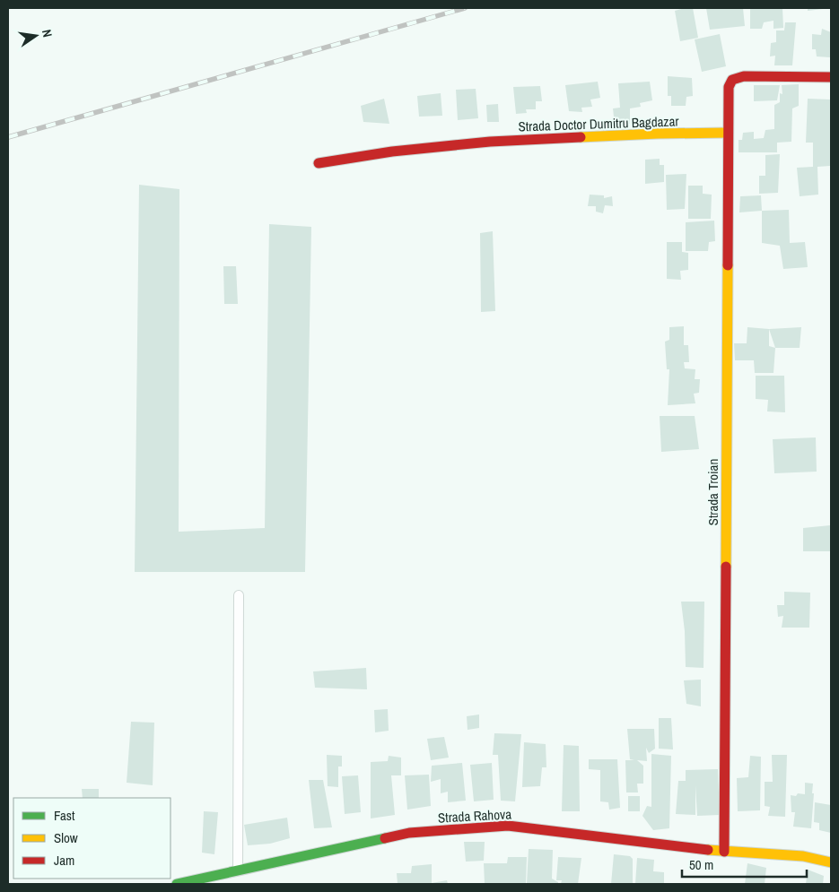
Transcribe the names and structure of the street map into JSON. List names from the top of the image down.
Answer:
{
  "streets": {
    "street": ["Strada Doctor Dumitru Bagdazar", "Strada Troian", "Strada Rahova"]
  },
  "crossings": [
    ["Strada Doctor Dumitru Bagdazar", "Strada Troian"],
    ["Strada Troian", "Strada Rahova"]
  ],
  "legend": ["Fast", "Slow", "Jam"],
  "scale_bar": "50 m",
  "north": "right"
}
